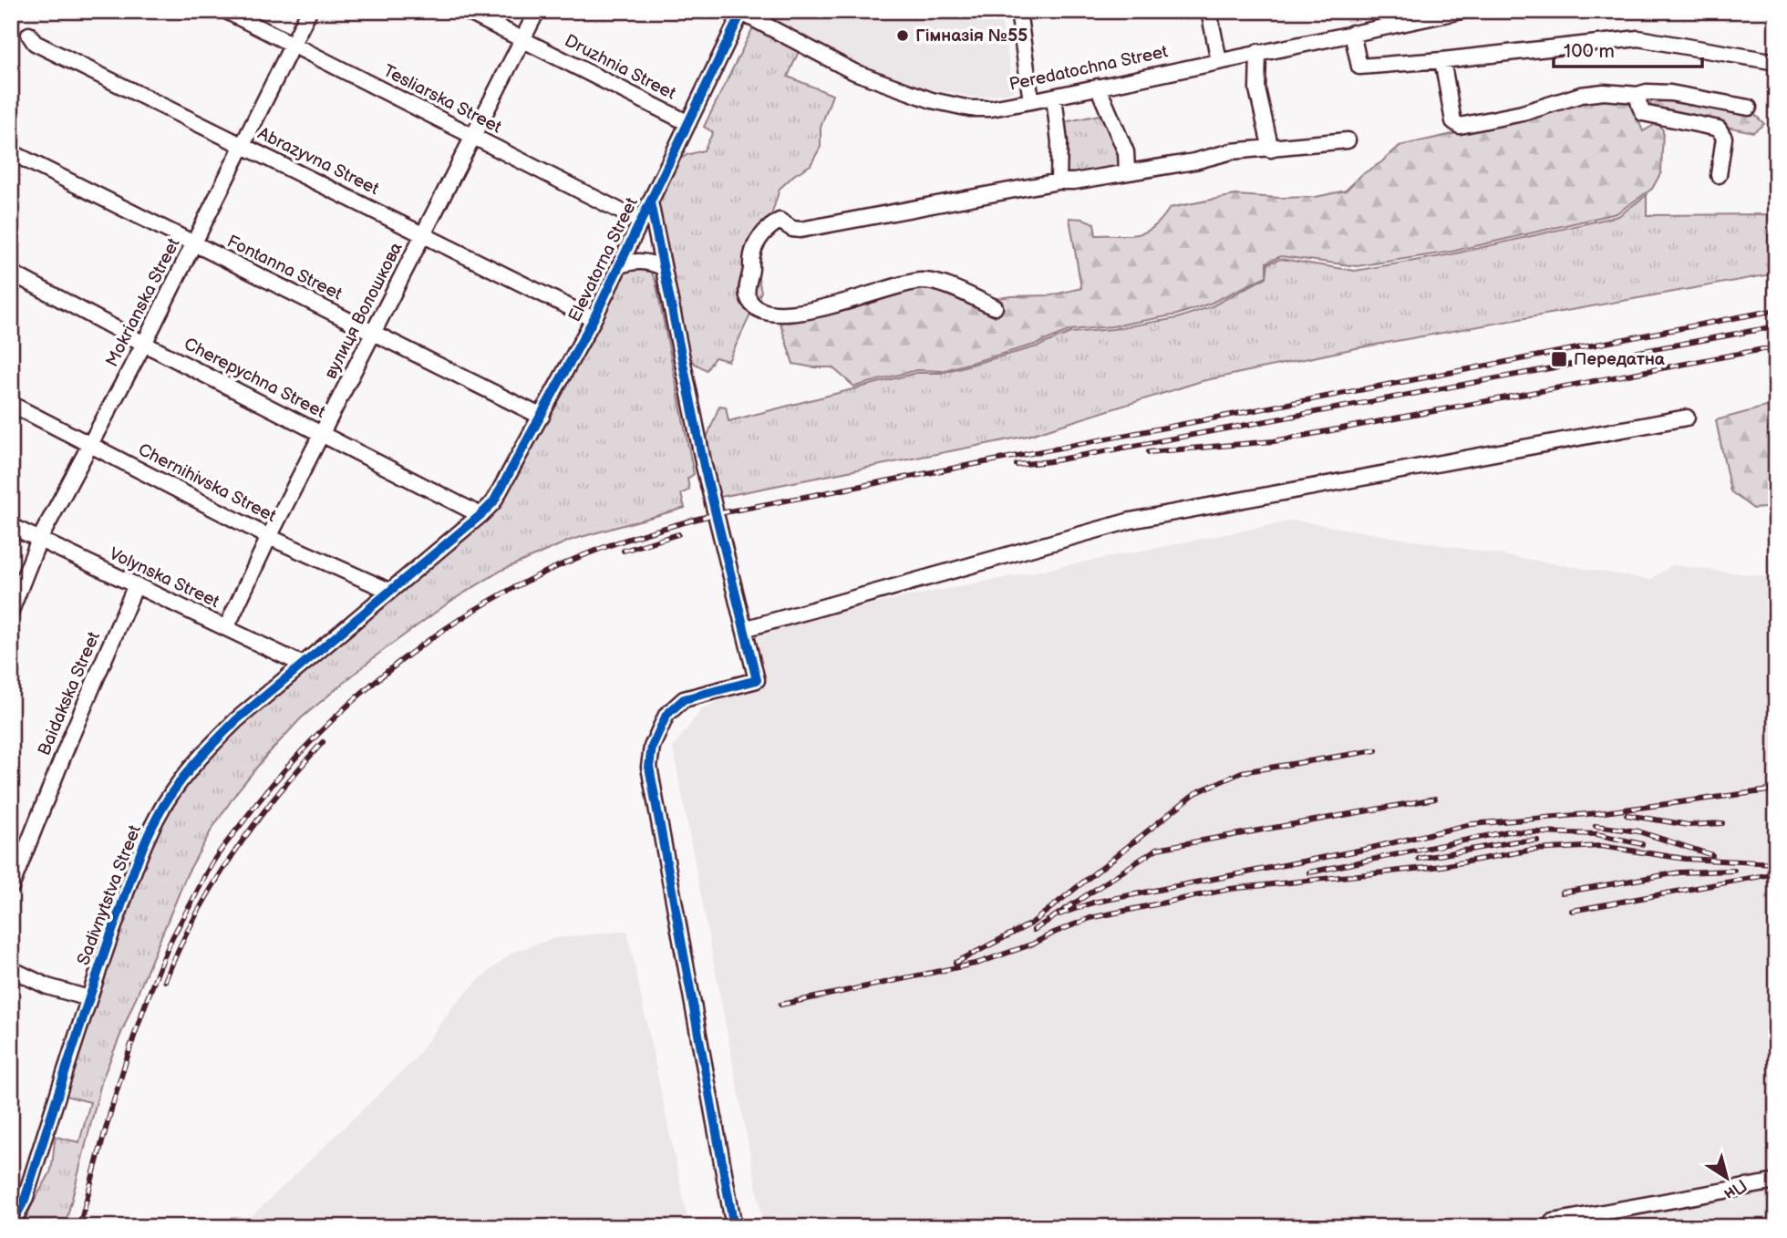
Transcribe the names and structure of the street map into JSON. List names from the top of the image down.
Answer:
{
  "streets": {
    "street": [
      "Druzhnia Street",
      "Peredatochna Street",
      "Tesliarska Street",
      "Abrazyvna Street",
      "Elevatorna Street",
      "Fontanna Street",
      "Mokrianska Street",
      "вулиця Волошкова",
      "Cherepychna Street",
      "Chernihivska Street",
      "Volynska Street",
      "Baidakska Street",
      "Sadivnytstva Street"
    ]
  },
  "crossings": [
    ["Druzhnia Street", "Elevatorna Street"],
    ["Druzhnia Street", "вулиця Волошкова"],
    ["Peredatochna Street", "Elevatorna Street"],
    ["Tesliarska Street", "Elevatorna Street"],
    ["Tesliarska Street", "Mokrianska Street"],
    ["Tesliarska Street", "вулиця Волошкова"],
    ["Abrazyvna Street", "Elevatorna Street"],
    ["Abrazyvna Street", "Mokrianska Street"],
    ["Abrazyvna Street", "вулиця Волошкова"],
    ["Elevatorna Street", "Fontanna Street"],
    ["Elevatorna Street", "Cherepychna Street"],
    ["Elevatorna Street", "Sadivnytstva Street"],
    ["Fontanna Street", "Mokrianska Street"],
    ["Fontanna Street", "вулиця Волошкова"],
    ["Mokrianska Street", "Cherepychna Street"],
    ["Mokrianska Street", "Chernihivska Street"],
    ["Mokrianska Street", "Volynska Street"],
    ["вулиця Волошкова", "Cherepychna Street"],
    ["вулиця Волошкова", "Chernihivska Street"],
    ["вулиця Волошкова", "Volynska Street"],
    ["Cherepychna Street", "Sadivnytstva Street"],
    ["Chernihivska Street", "Sadivnytstva Street"],
    ["Volynska Street", "Baidakska Street"],
    ["Volynska Street", "Sadivnytstva Street"]
  ],
  "places": {
    "other": ["Гімназія №55"],
    "transit": ["Передатна"]
  },
  "scale_bar": "100 m",
  "north": "bottom right"
}
